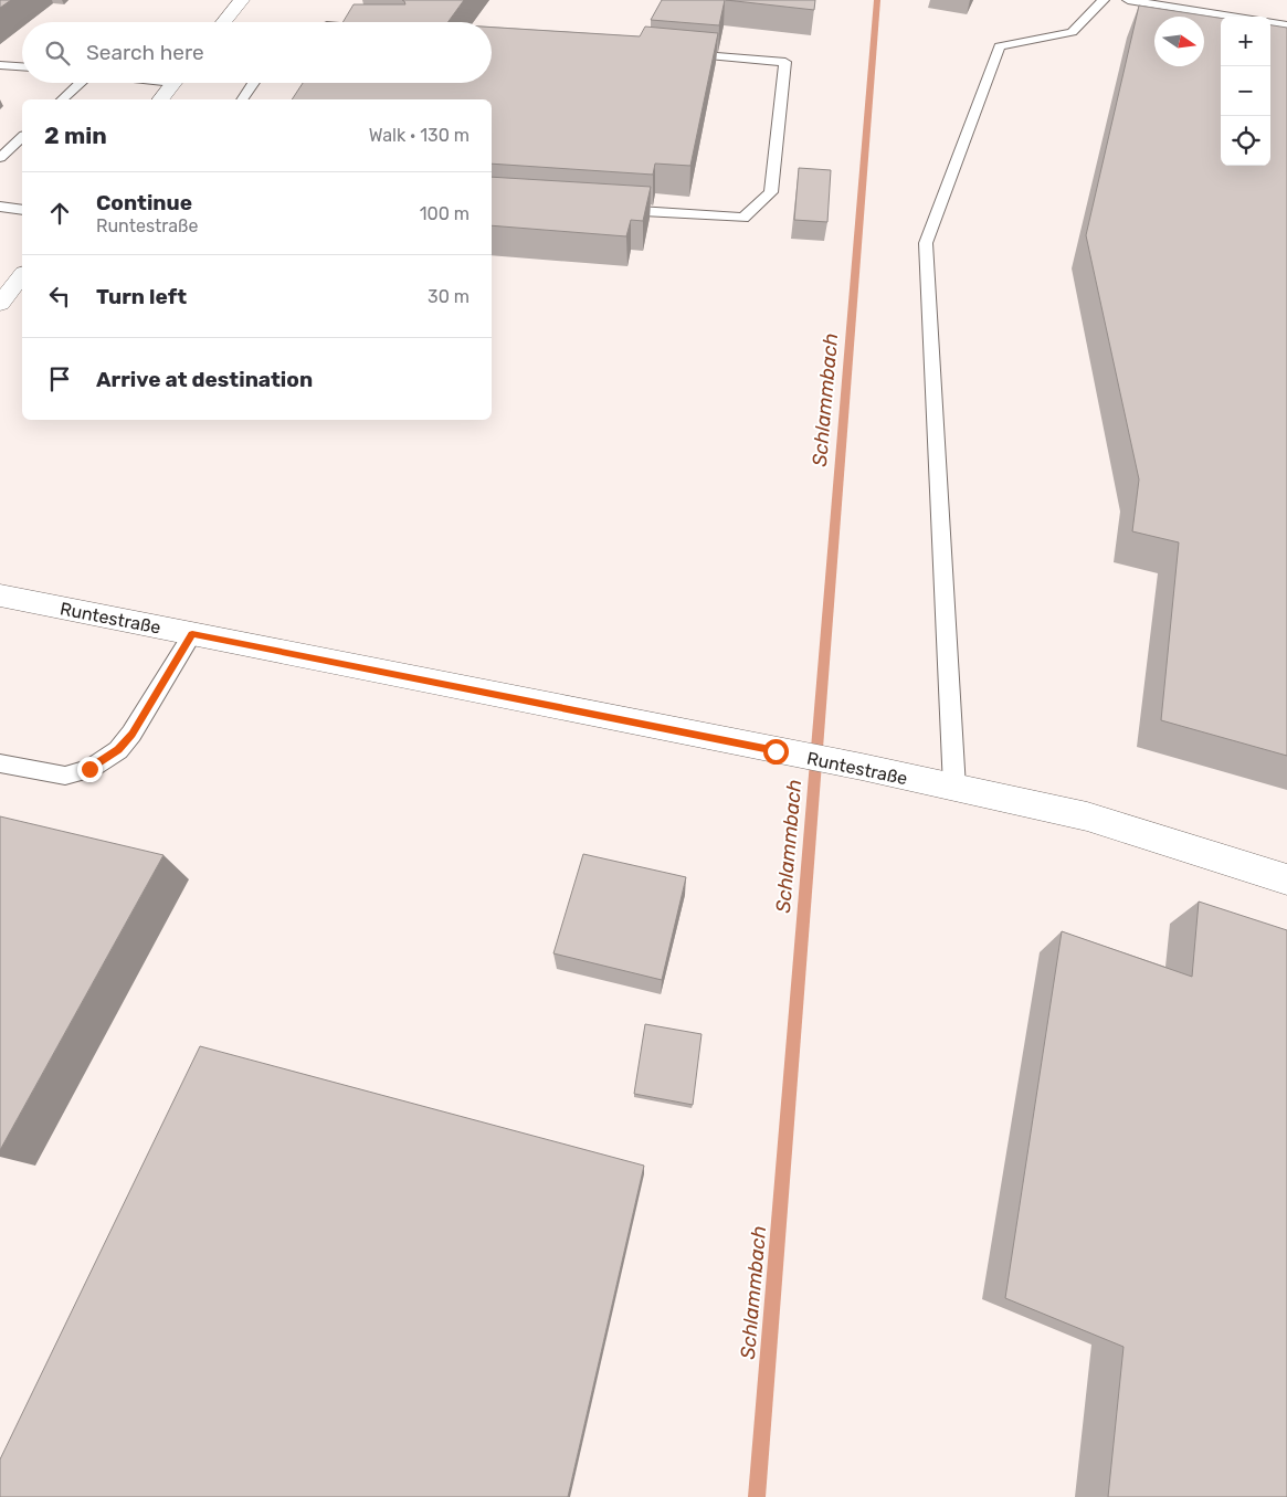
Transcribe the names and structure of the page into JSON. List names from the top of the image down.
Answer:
{
  "streets": {
    "street": ["Runtestraße"]
  },
  "water": ["Schlammbach"],
  "north": "right",
  "page": {
    "map_buttons": ["+", "−"],
    "search": "Search here",
    "heading": ["2 min", "Walk · 130 m"],
    "list": [
      ["Continue", "Runtestraße", "100 m"],
      ["Turn left", "30 m"],
      "Arrive at destination"
    ]
  }
}
